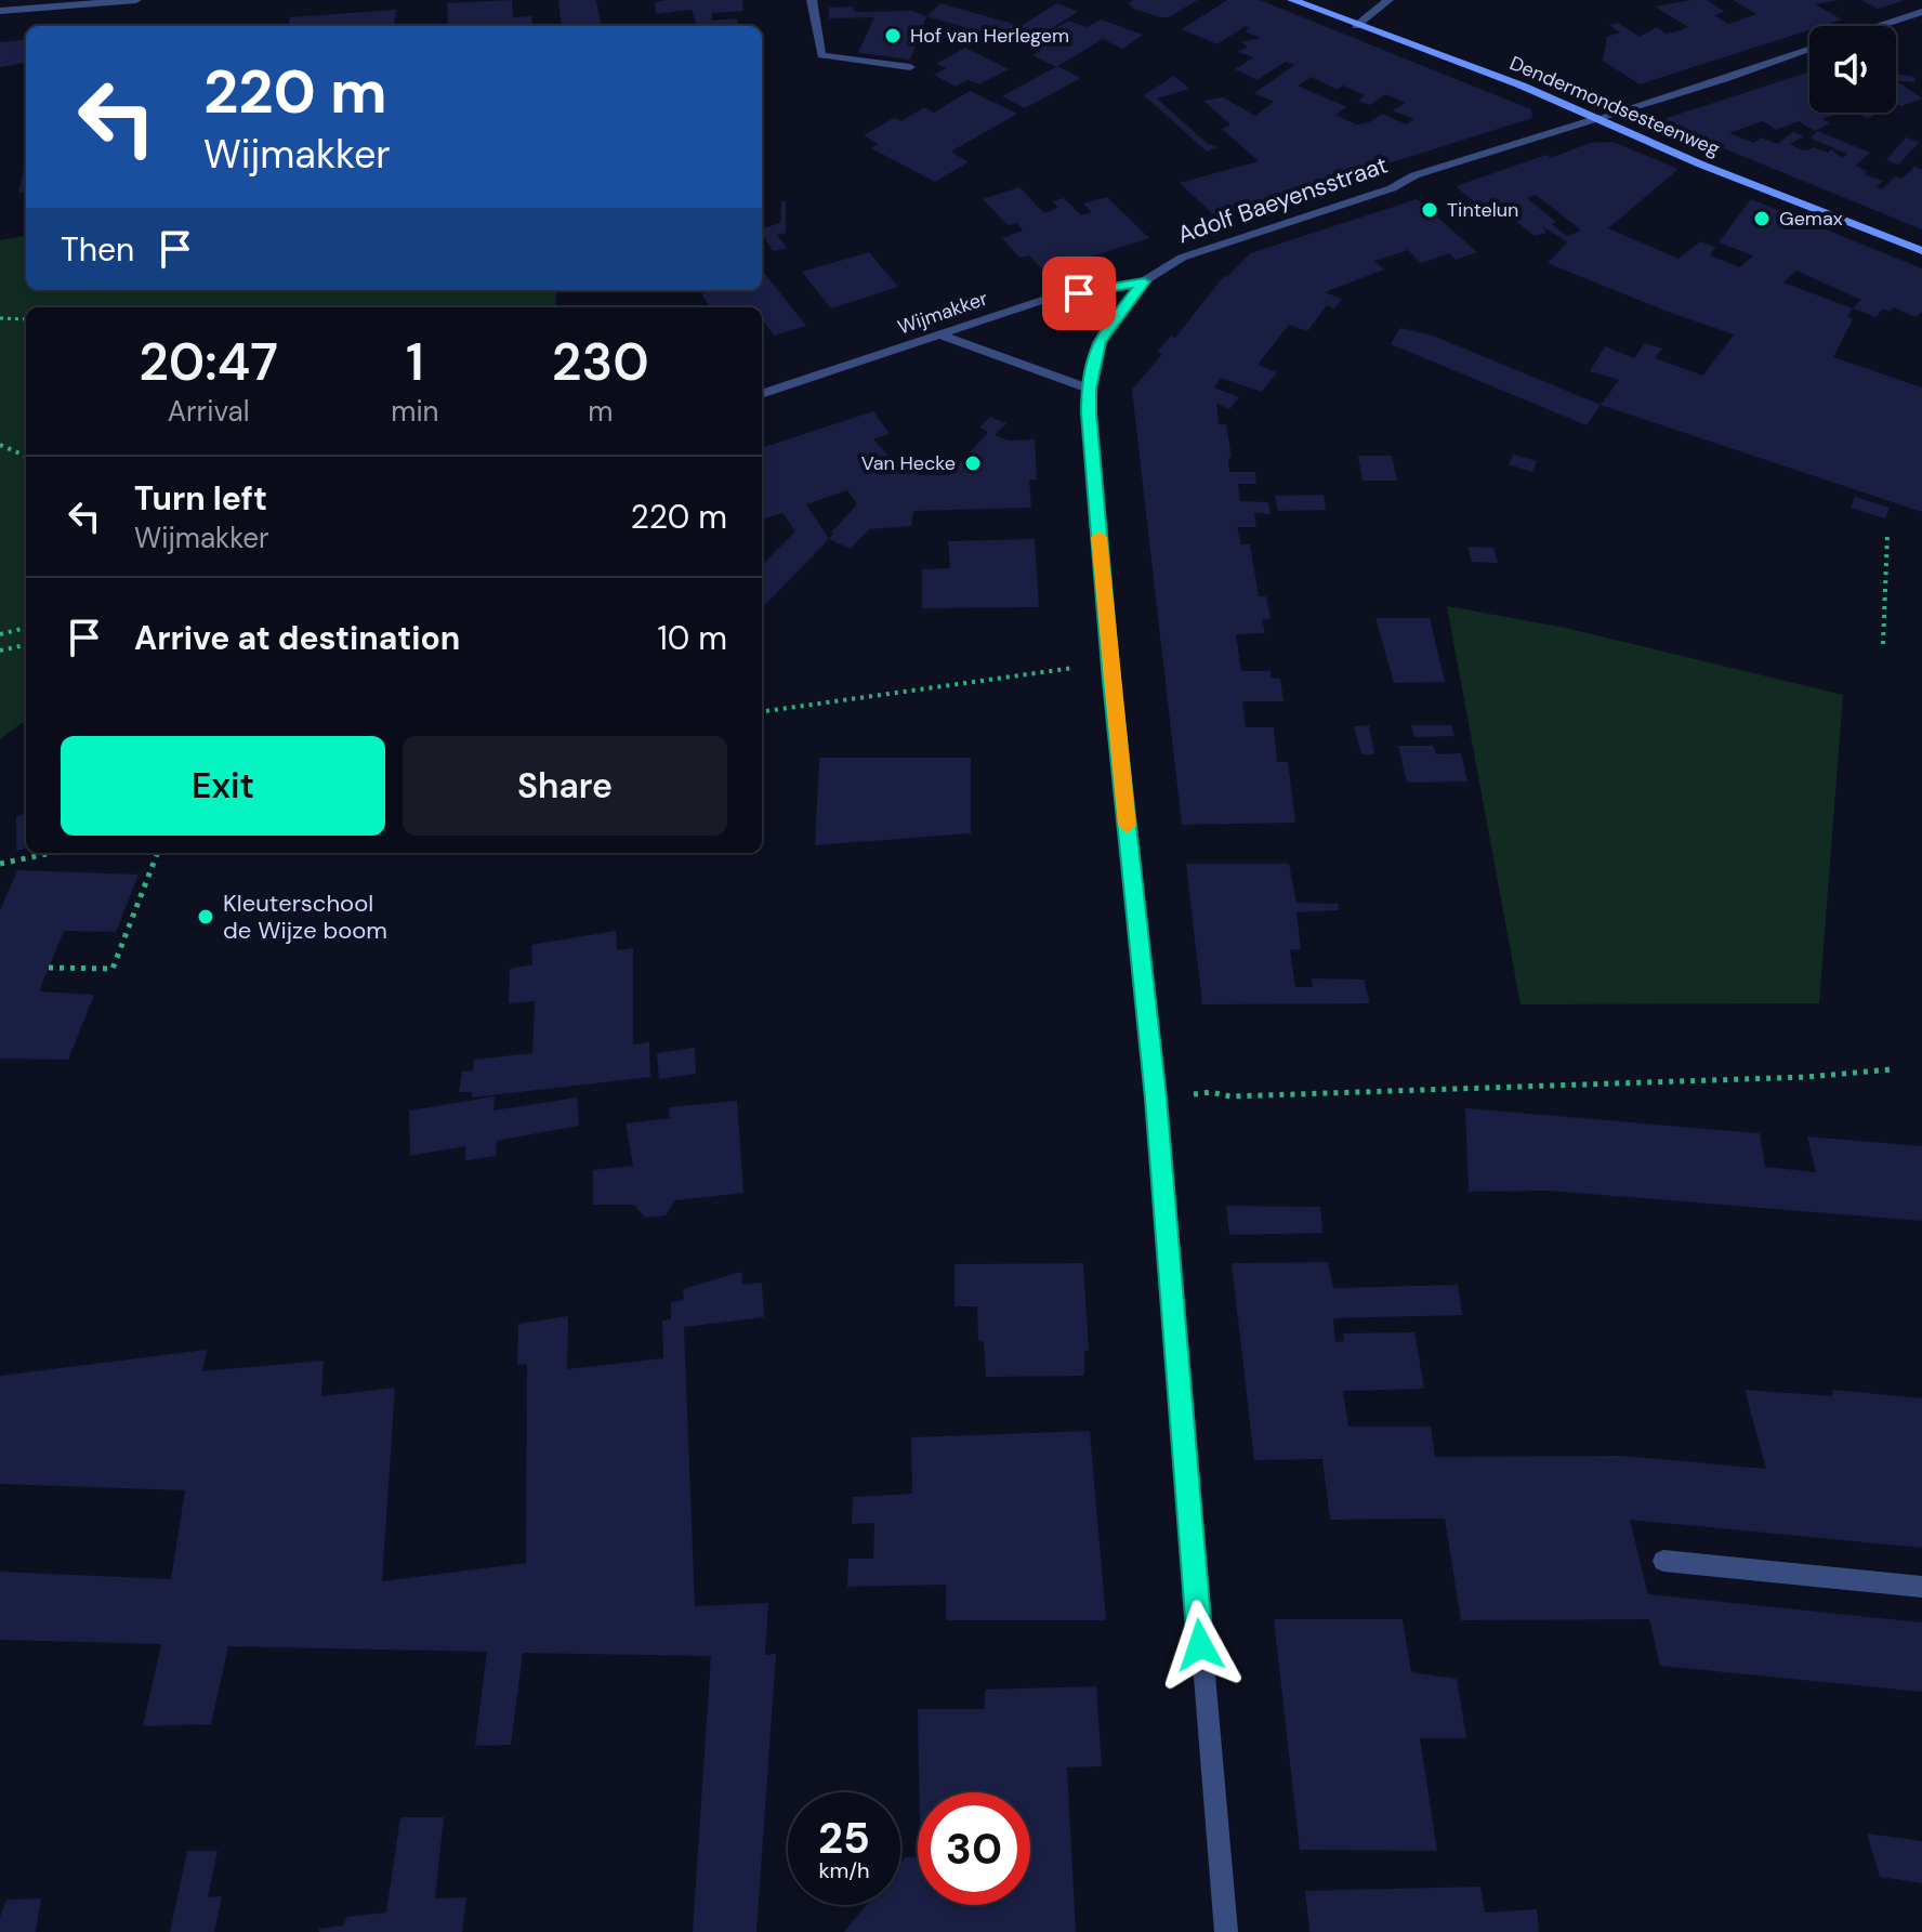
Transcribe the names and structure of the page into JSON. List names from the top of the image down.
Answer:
{
  "streets": {
    "main road": ["Dendermondsesteenweg"],
    "street": ["Adolf Baeyensstraat", "Wijmakker"]
  },
  "crossings": [
    ["Dendermondsesteenweg", "Adolf Baeyensstraat"],
    ["Adolf Baeyensstraat", "Wijmakker"]
  ],
  "places": [
    "Hof van Herlegem",
    "Tintelun",
    "Gemax",
    "Van Hecke",
    "Kleuterschool de Wijze boom"
  ],
  "page": {
    "turn": ["220 m", "Wijmakker"],
    "then": "Then",
    "eta": [
      "20:47",
      "Arrival",
      "1",
      "min",
      "230",
      "m"
    ],
    "list": [
      {
        "name": "Turn left",
        "note": "Wijmakker",
        "value": "220 m"
      },
      {
        "name": "Arrive at destination",
        "value": "10 m"
      }
    ],
    "buttons": ["Exit", "Share"],
    "speed": "25 km/h",
    "limit": "30"
  }
}
